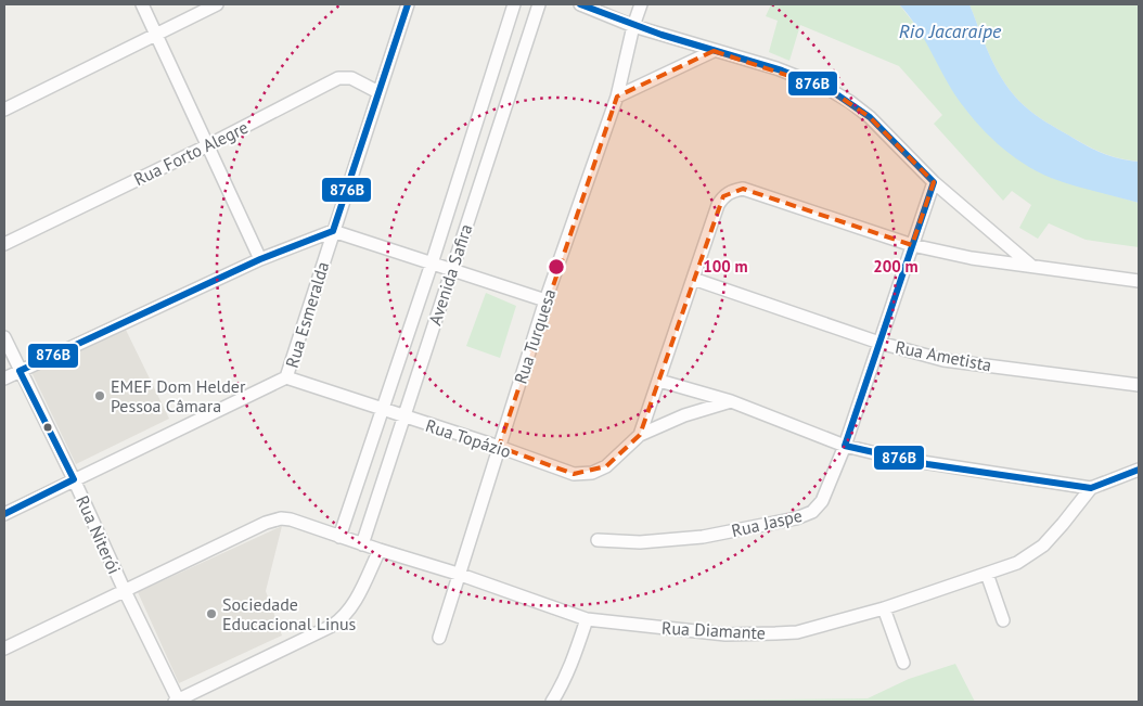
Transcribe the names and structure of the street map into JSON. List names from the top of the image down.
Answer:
{
  "streets": {
    "street": [
      "Rua Forto Alegre",
      "Avenida Safira",
      "Rua Esmeralda",
      "Rua Turquesa",
      "Rua Ametista",
      "Rua Topázio",
      "Rua Jaspe",
      "Rua Niterói",
      "Rua Diamante"
    ]
  },
  "crossings": [
    ["Rua Forto Alegre", "Rua Esmeralda"],
    ["Avenida Safira", "Rua Topázio"],
    ["Avenida Safira", "Rua Diamante"],
    ["Rua Esmeralda", "Rua Topázio"],
    ["Rua Turquesa", "Rua Topázio"],
    ["Rua Turquesa", "Rua Diamante"],
    ["Rua Ametista", "Rua Jaspe"],
    ["Rua Niterói", "Rua Diamante"]
  ],
  "water": ["Rio Jacaraípe"],
  "places": ["EMEF Dom Helder Pessoa Câmara", "Sociedade Educacional Linus"],
  "lines": ["transit line 876B"],
  "rings": ["100 m", "200 m"]
}
